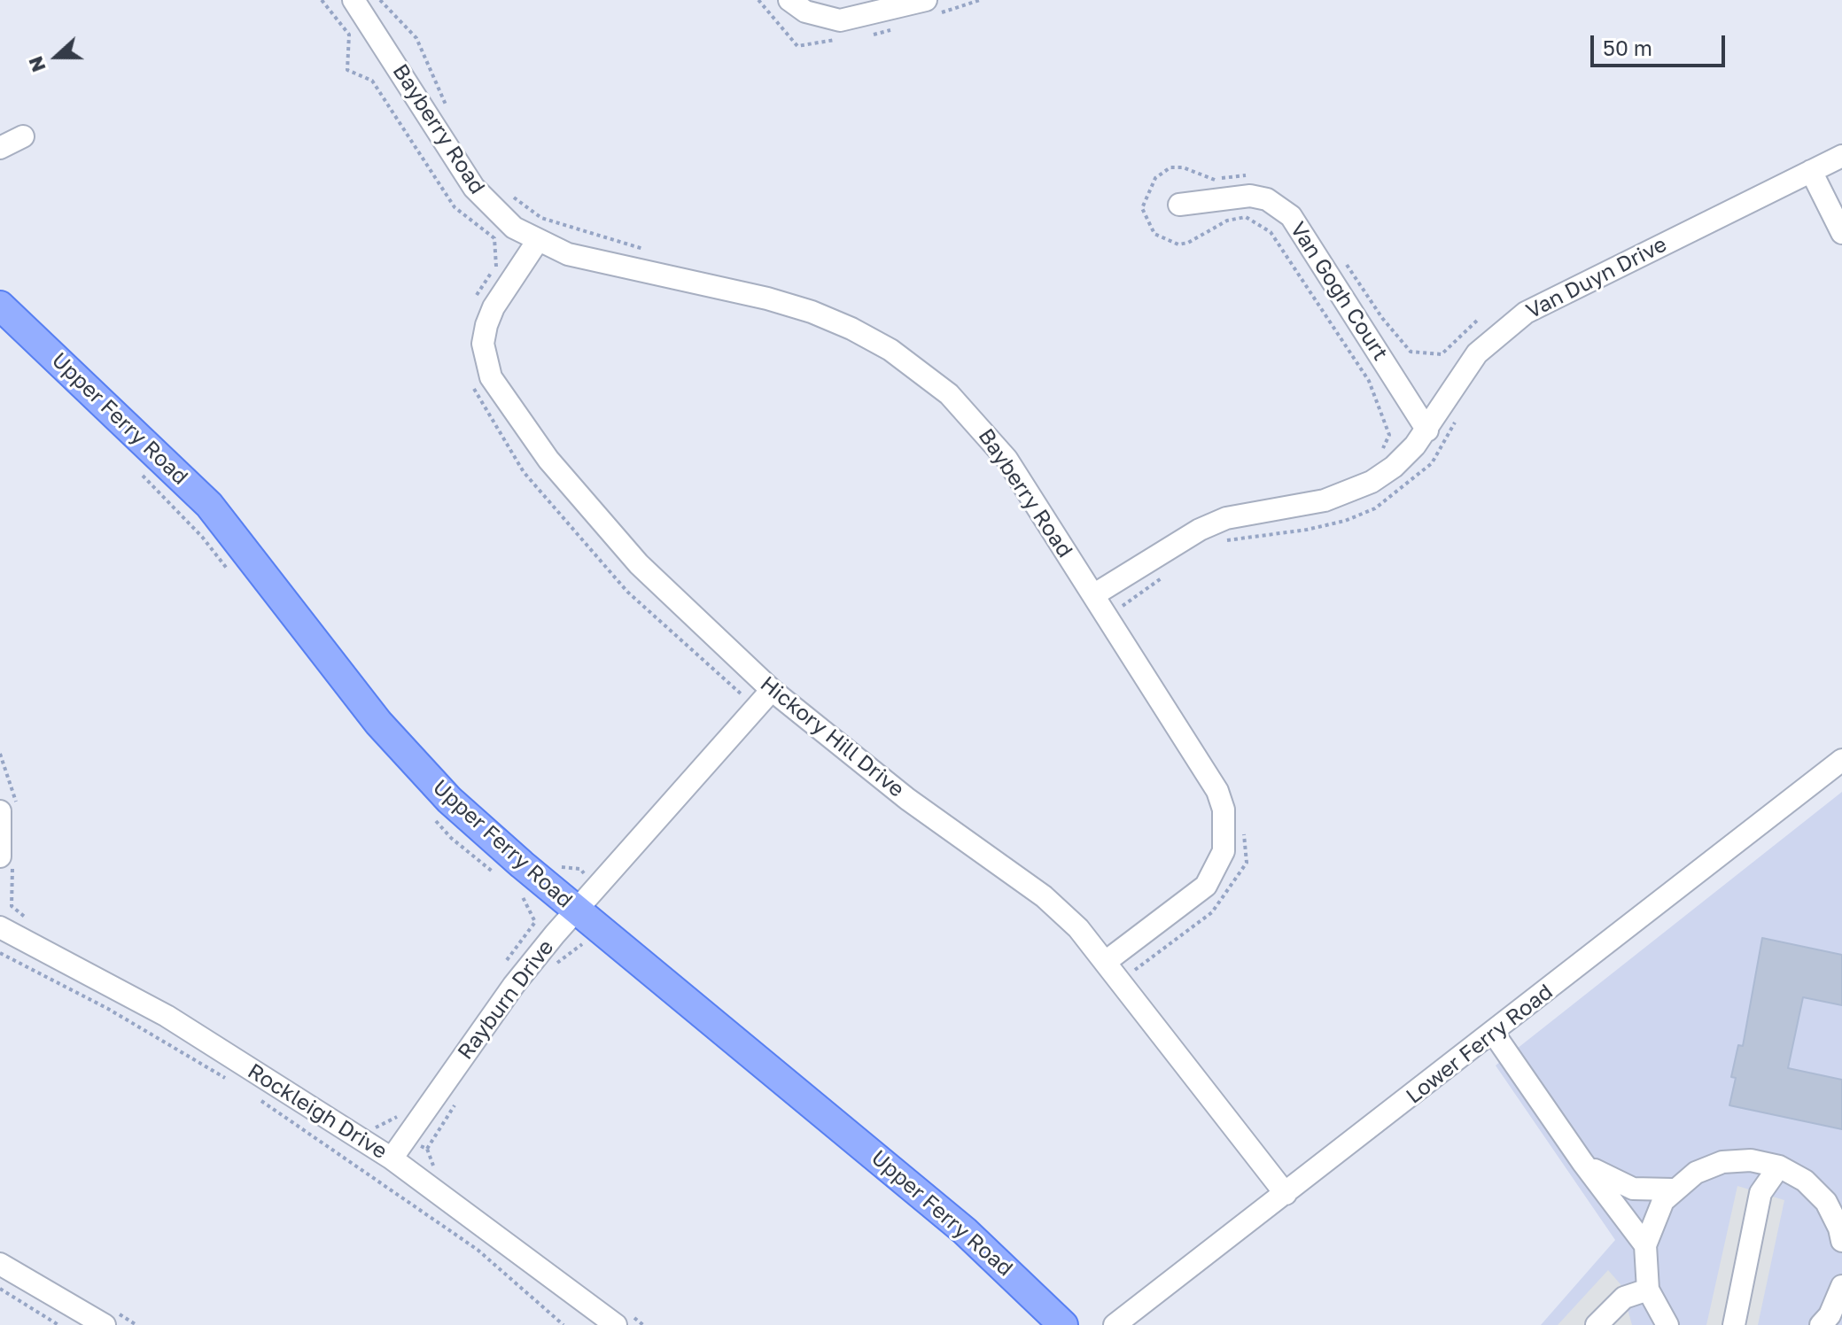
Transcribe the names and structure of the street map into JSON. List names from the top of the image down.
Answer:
{
  "streets": {
    "main road": ["Upper Ferry Road"],
    "street": [
      "Bayberry Road",
      "Van Duyn Drive",
      "Van Gogh Court",
      "Hickory Hill Drive",
      "Rayburn Drive",
      "Lower Ferry Road",
      "Rockleigh Drive"
    ]
  },
  "crossings": [
    ["Bayberry Road", "Van Duyn Drive"],
    ["Bayberry Road", "Hickory Hill Drive"],
    ["Van Duyn Drive", "Van Gogh Court"],
    ["Upper Ferry Road", "Rayburn Drive"],
    ["Hickory Hill Drive", "Rayburn Drive"],
    ["Hickory Hill Drive", "Lower Ferry Road"],
    ["Rayburn Drive", "Rockleigh Drive"]
  ],
  "scale_bar": "50 m",
  "north": "left"
}
